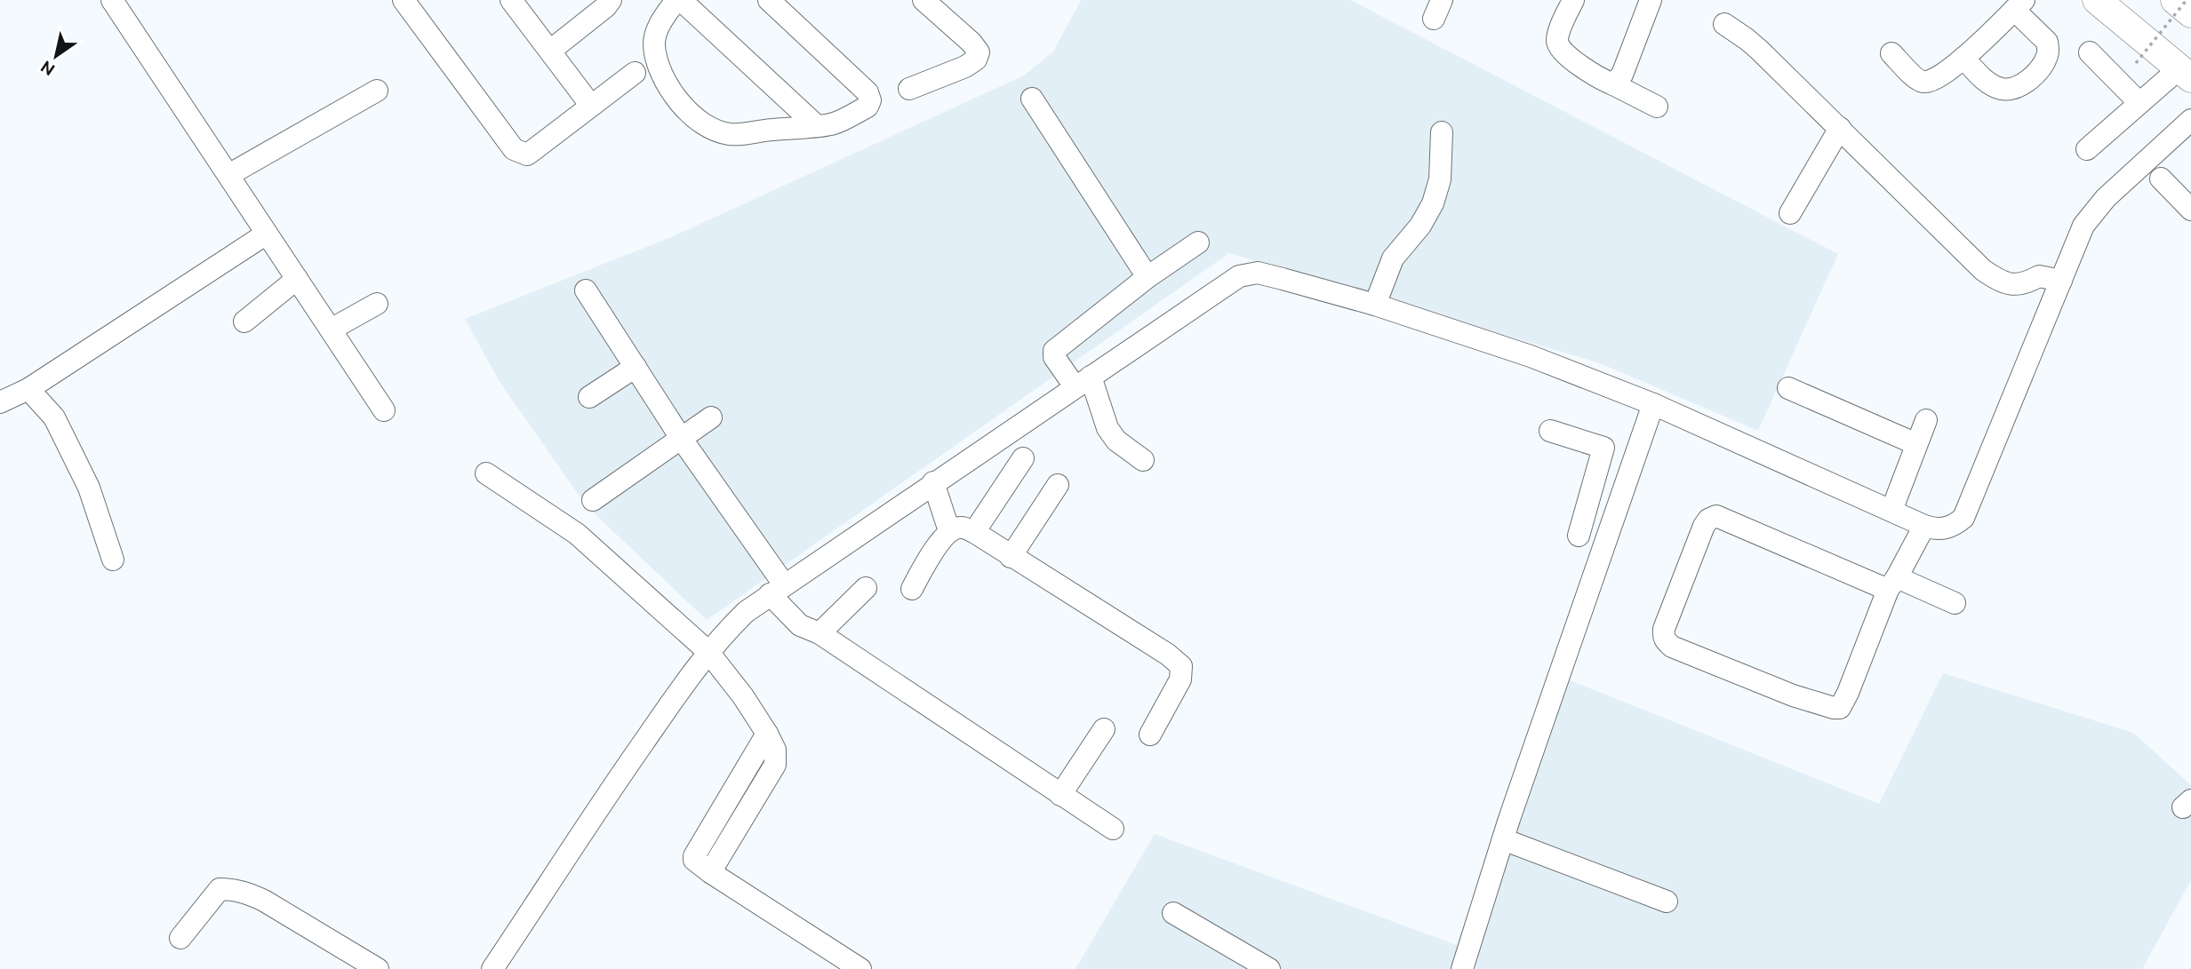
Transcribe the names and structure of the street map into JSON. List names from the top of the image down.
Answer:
{
  "north": "bottom left"
}
